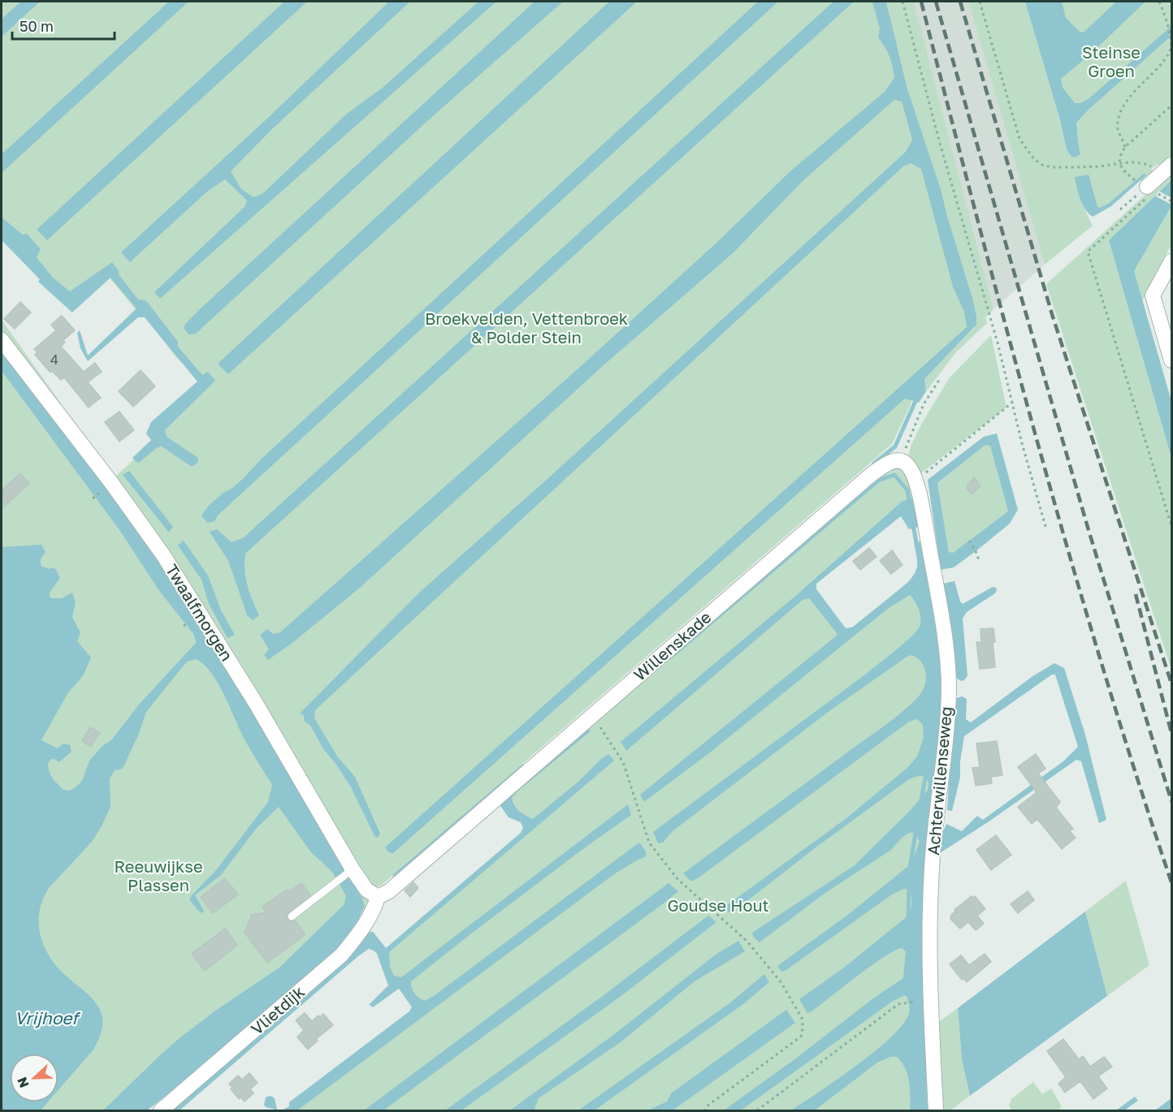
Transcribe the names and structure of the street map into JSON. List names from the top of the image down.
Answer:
{
  "streets": {
    "street": [
      "Twaalfmorgen",
      "Willenskade",
      "Achterwillenseweg",
      "Vlietdijk"
    ]
  },
  "crossings": [
    ["Twaalfmorgen", "Willenskade"],
    ["Twaalfmorgen", "Vlietdijk"],
    ["Willenskade", "Achterwillenseweg"],
    ["Willenskade", "Vlietdijk"]
  ],
  "water": ["Vrijhoef"],
  "parks": [
    "Steinse Groen",
    "Broekvelden, Vettenbroek & Polder Stein",
    "Reeuwijkse Plassen",
    "Goudse Hout"
  ],
  "house_numbers": ["4"],
  "scale_bar": "50 m",
  "north": "left"
}
